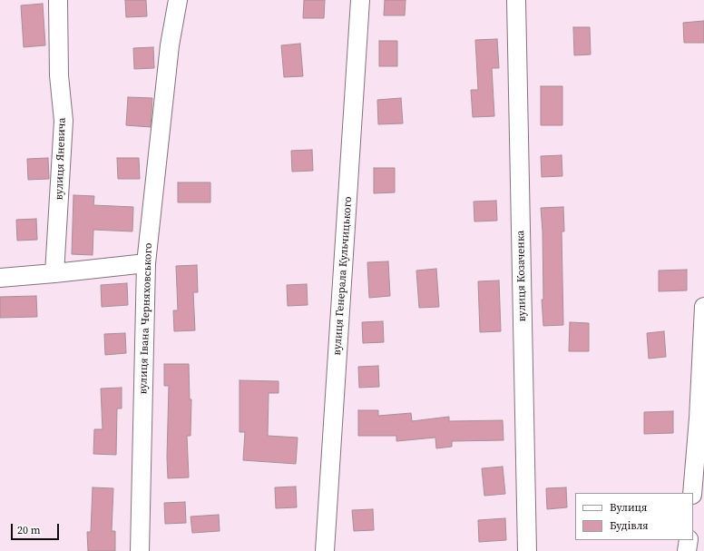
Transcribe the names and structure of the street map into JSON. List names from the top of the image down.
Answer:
{
  "streets": {
    "street": [
      "вулиця Яневича",
      "вулиця Генерала Кульчицького",
      "вулиця Козаченка",
      "вулиця Івана Черняховського"
    ]
  },
  "legend": ["Вулиця", "Будівля"],
  "scale_bar": "20 m"
}
